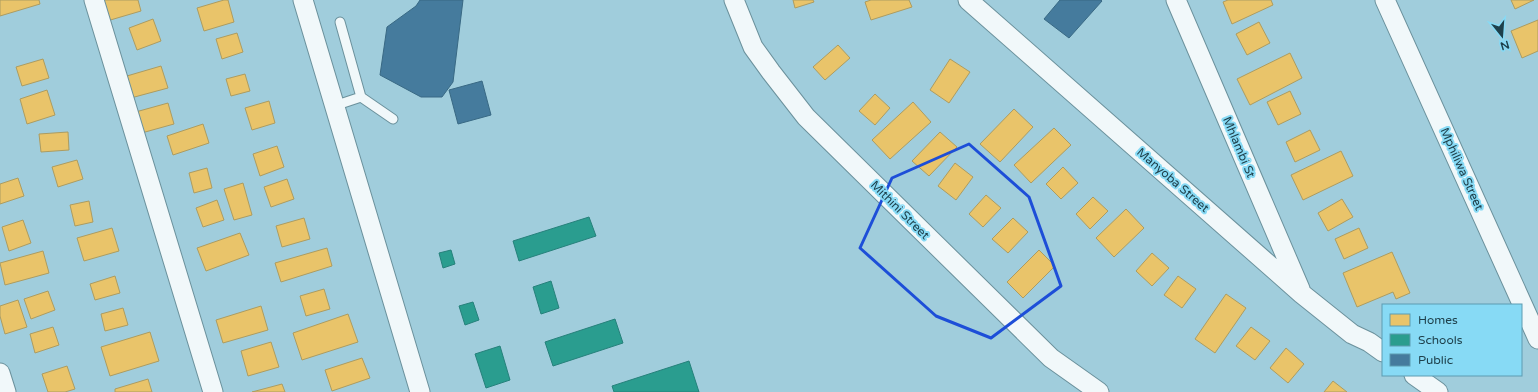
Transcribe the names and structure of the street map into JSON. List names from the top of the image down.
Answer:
{
  "streets": {
    "street": [
      "Mhlambi St",
      "Mphiliwa Street",
      "Manyoba Street",
      "Mithini Street"
    ]
  },
  "crossings": [
    ["Mhlambi St", "Manyoba Street"]
  ],
  "legend": ["Homes", "Schools", "Public"],
  "north": "bottom"
}
